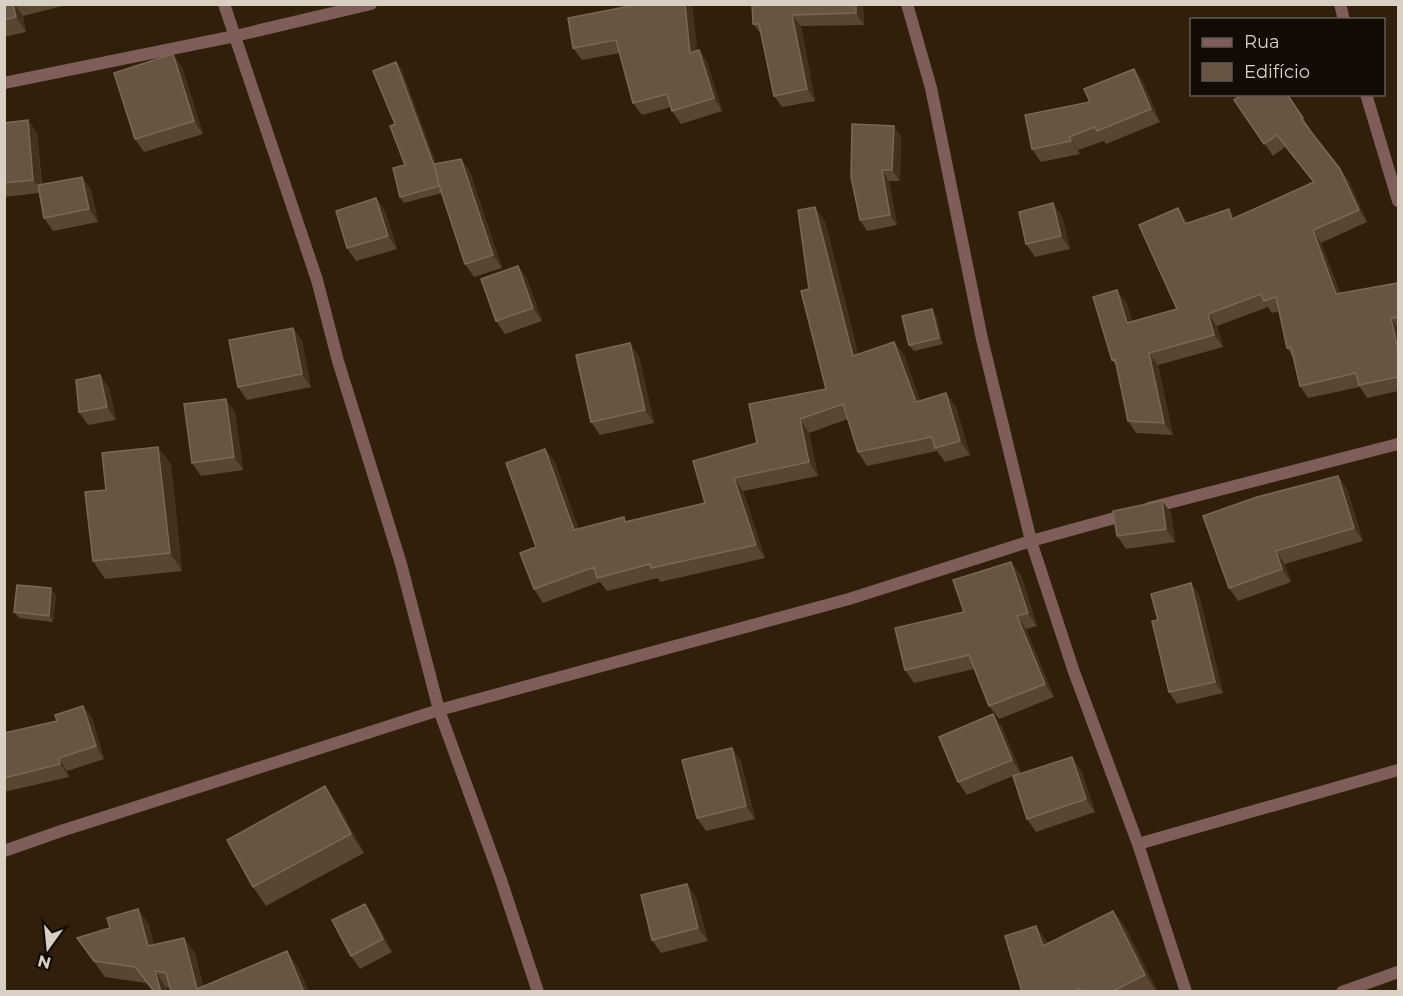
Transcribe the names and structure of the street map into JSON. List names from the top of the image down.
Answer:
{
  "legend": ["Rua", "Edifício"],
  "north": "bottom"
}
